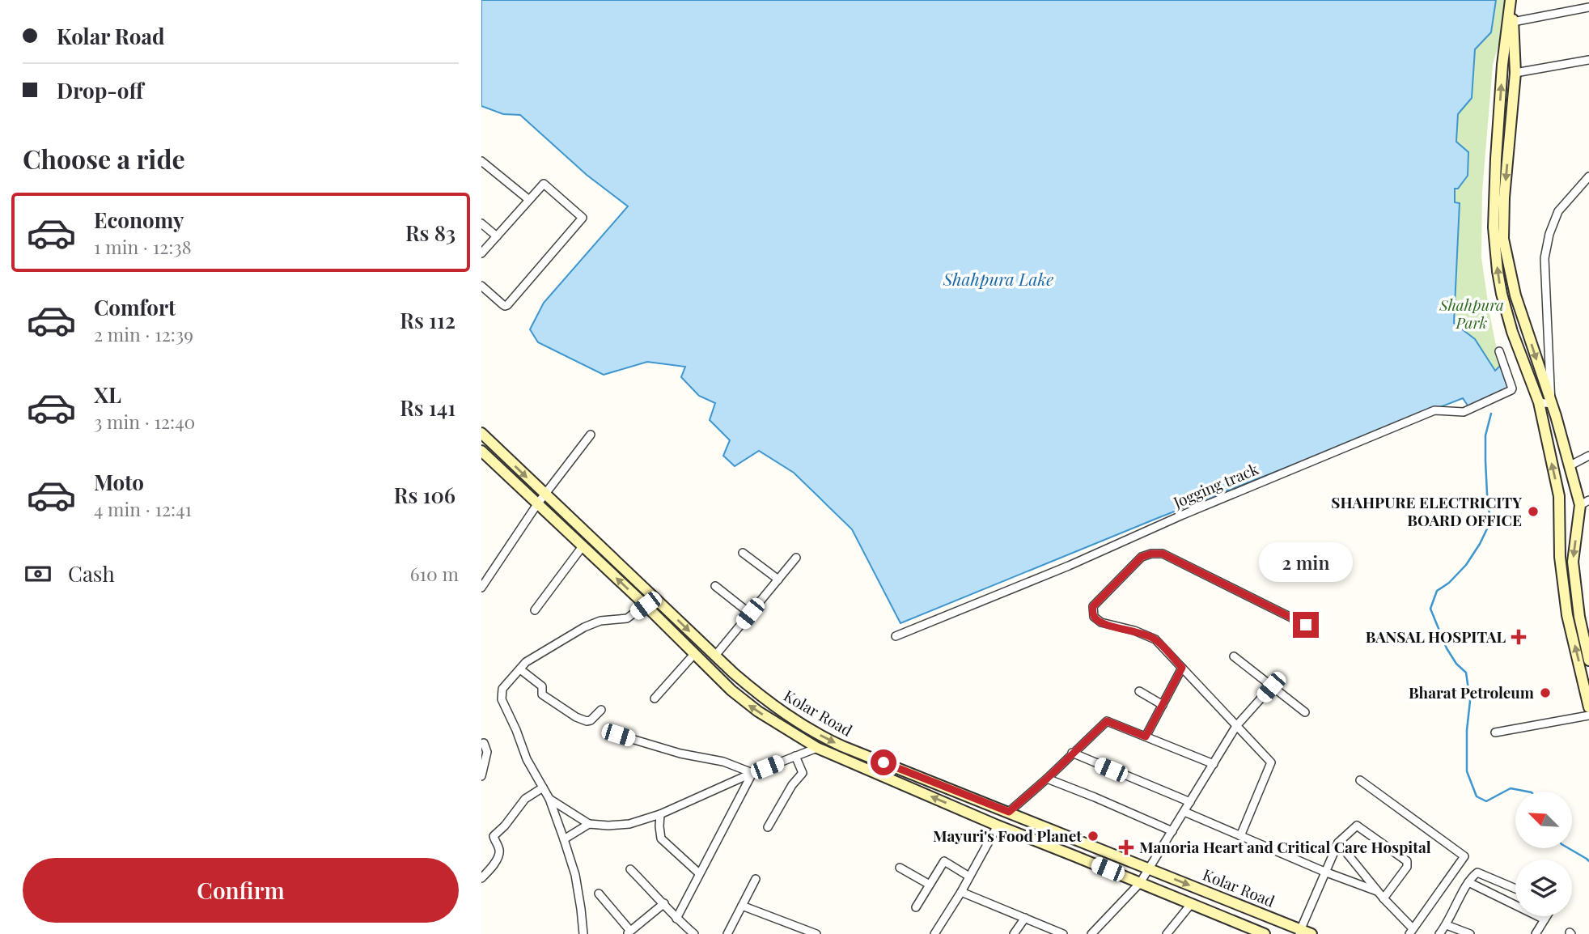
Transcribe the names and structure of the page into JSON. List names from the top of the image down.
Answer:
{
  "streets": {
    "main road": ["Kolar Road"],
    "street": ["Jogging track"]
  },
  "water": ["Shahpura Lake"],
  "parks": ["Shahpura Park"],
  "places": {
    "other": ["SHAHPURE ELECTRICITY BOARD OFFICE", "Bharat Petroleum", "Mayuri's Food Planet"],
    "health": ["BANSAL HOSPITAL", "Manoria Heart and Critical Care Hospital"]
  },
  "north": "top left",
  "page": {
    "banner": ["Kolar Road", "Drop-off"],
    "heading": "Choose a ride",
    "list": [
      {
        "name": "Economy",
        "note": "1 min · 12:38",
        "value": "Rs 83"
      },
      {
        "name": "Comfort",
        "note": "2 min · 12:39",
        "value": "Rs 112"
      },
      {
        "name": "XL",
        "note": "3 min · 12:40",
        "value": "Rs 141"
      },
      {
        "name": "Moto",
        "note": "4 min · 12:41",
        "value": "Rs 106"
      }
    ],
    "pay": ["Cash", "610 m"],
    "bubble": "2 min",
    "buttons": "Confirm"
  }
}
